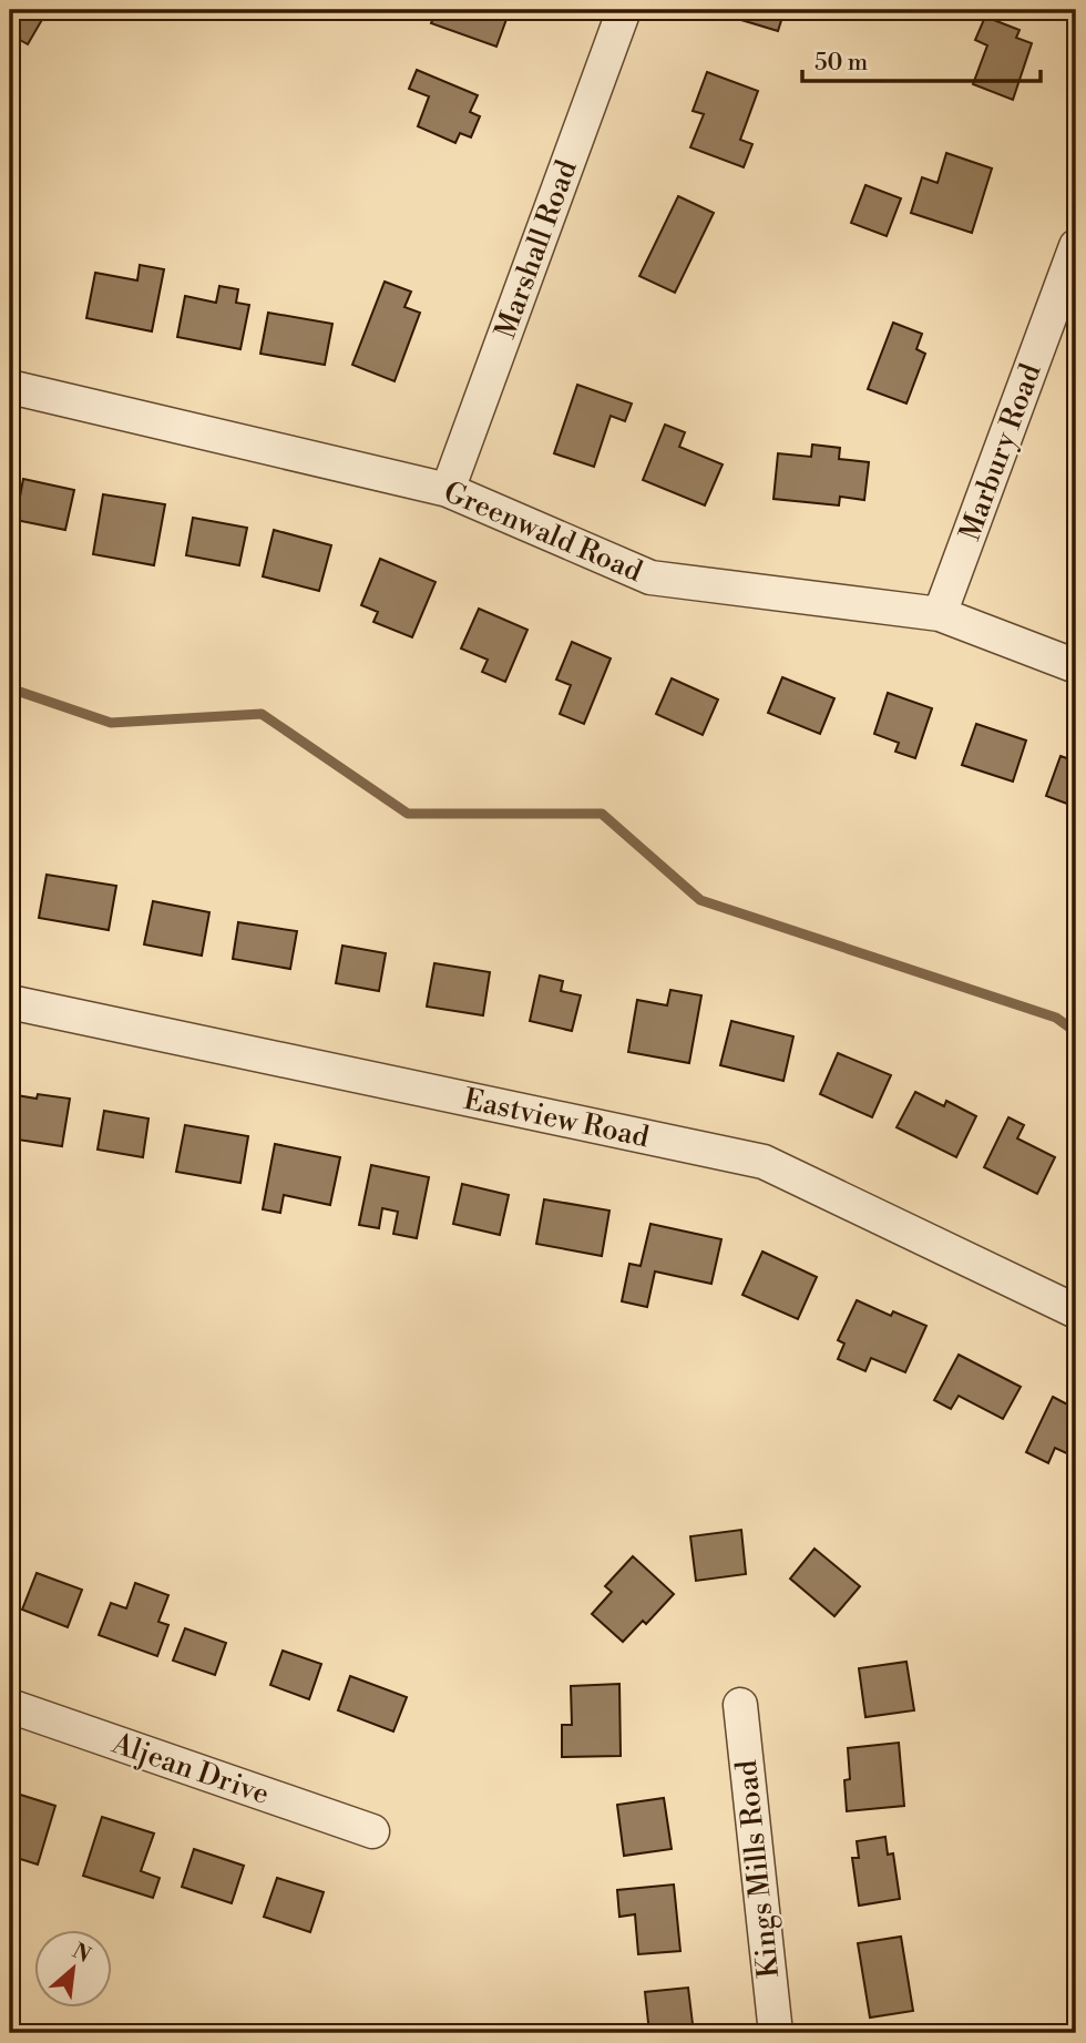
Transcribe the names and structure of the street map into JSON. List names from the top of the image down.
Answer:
{
  "streets": {
    "street": [
      "Marshall Road",
      "Marbury Road",
      "Greenwald Road",
      "Eastview Road",
      "Aljean Drive",
      "Kings Mills Road"
    ]
  },
  "crossings": [
    ["Marshall Road", "Greenwald Road"],
    ["Marbury Road", "Greenwald Road"]
  ],
  "scale_bar": "50 m",
  "north": "top right"
}
